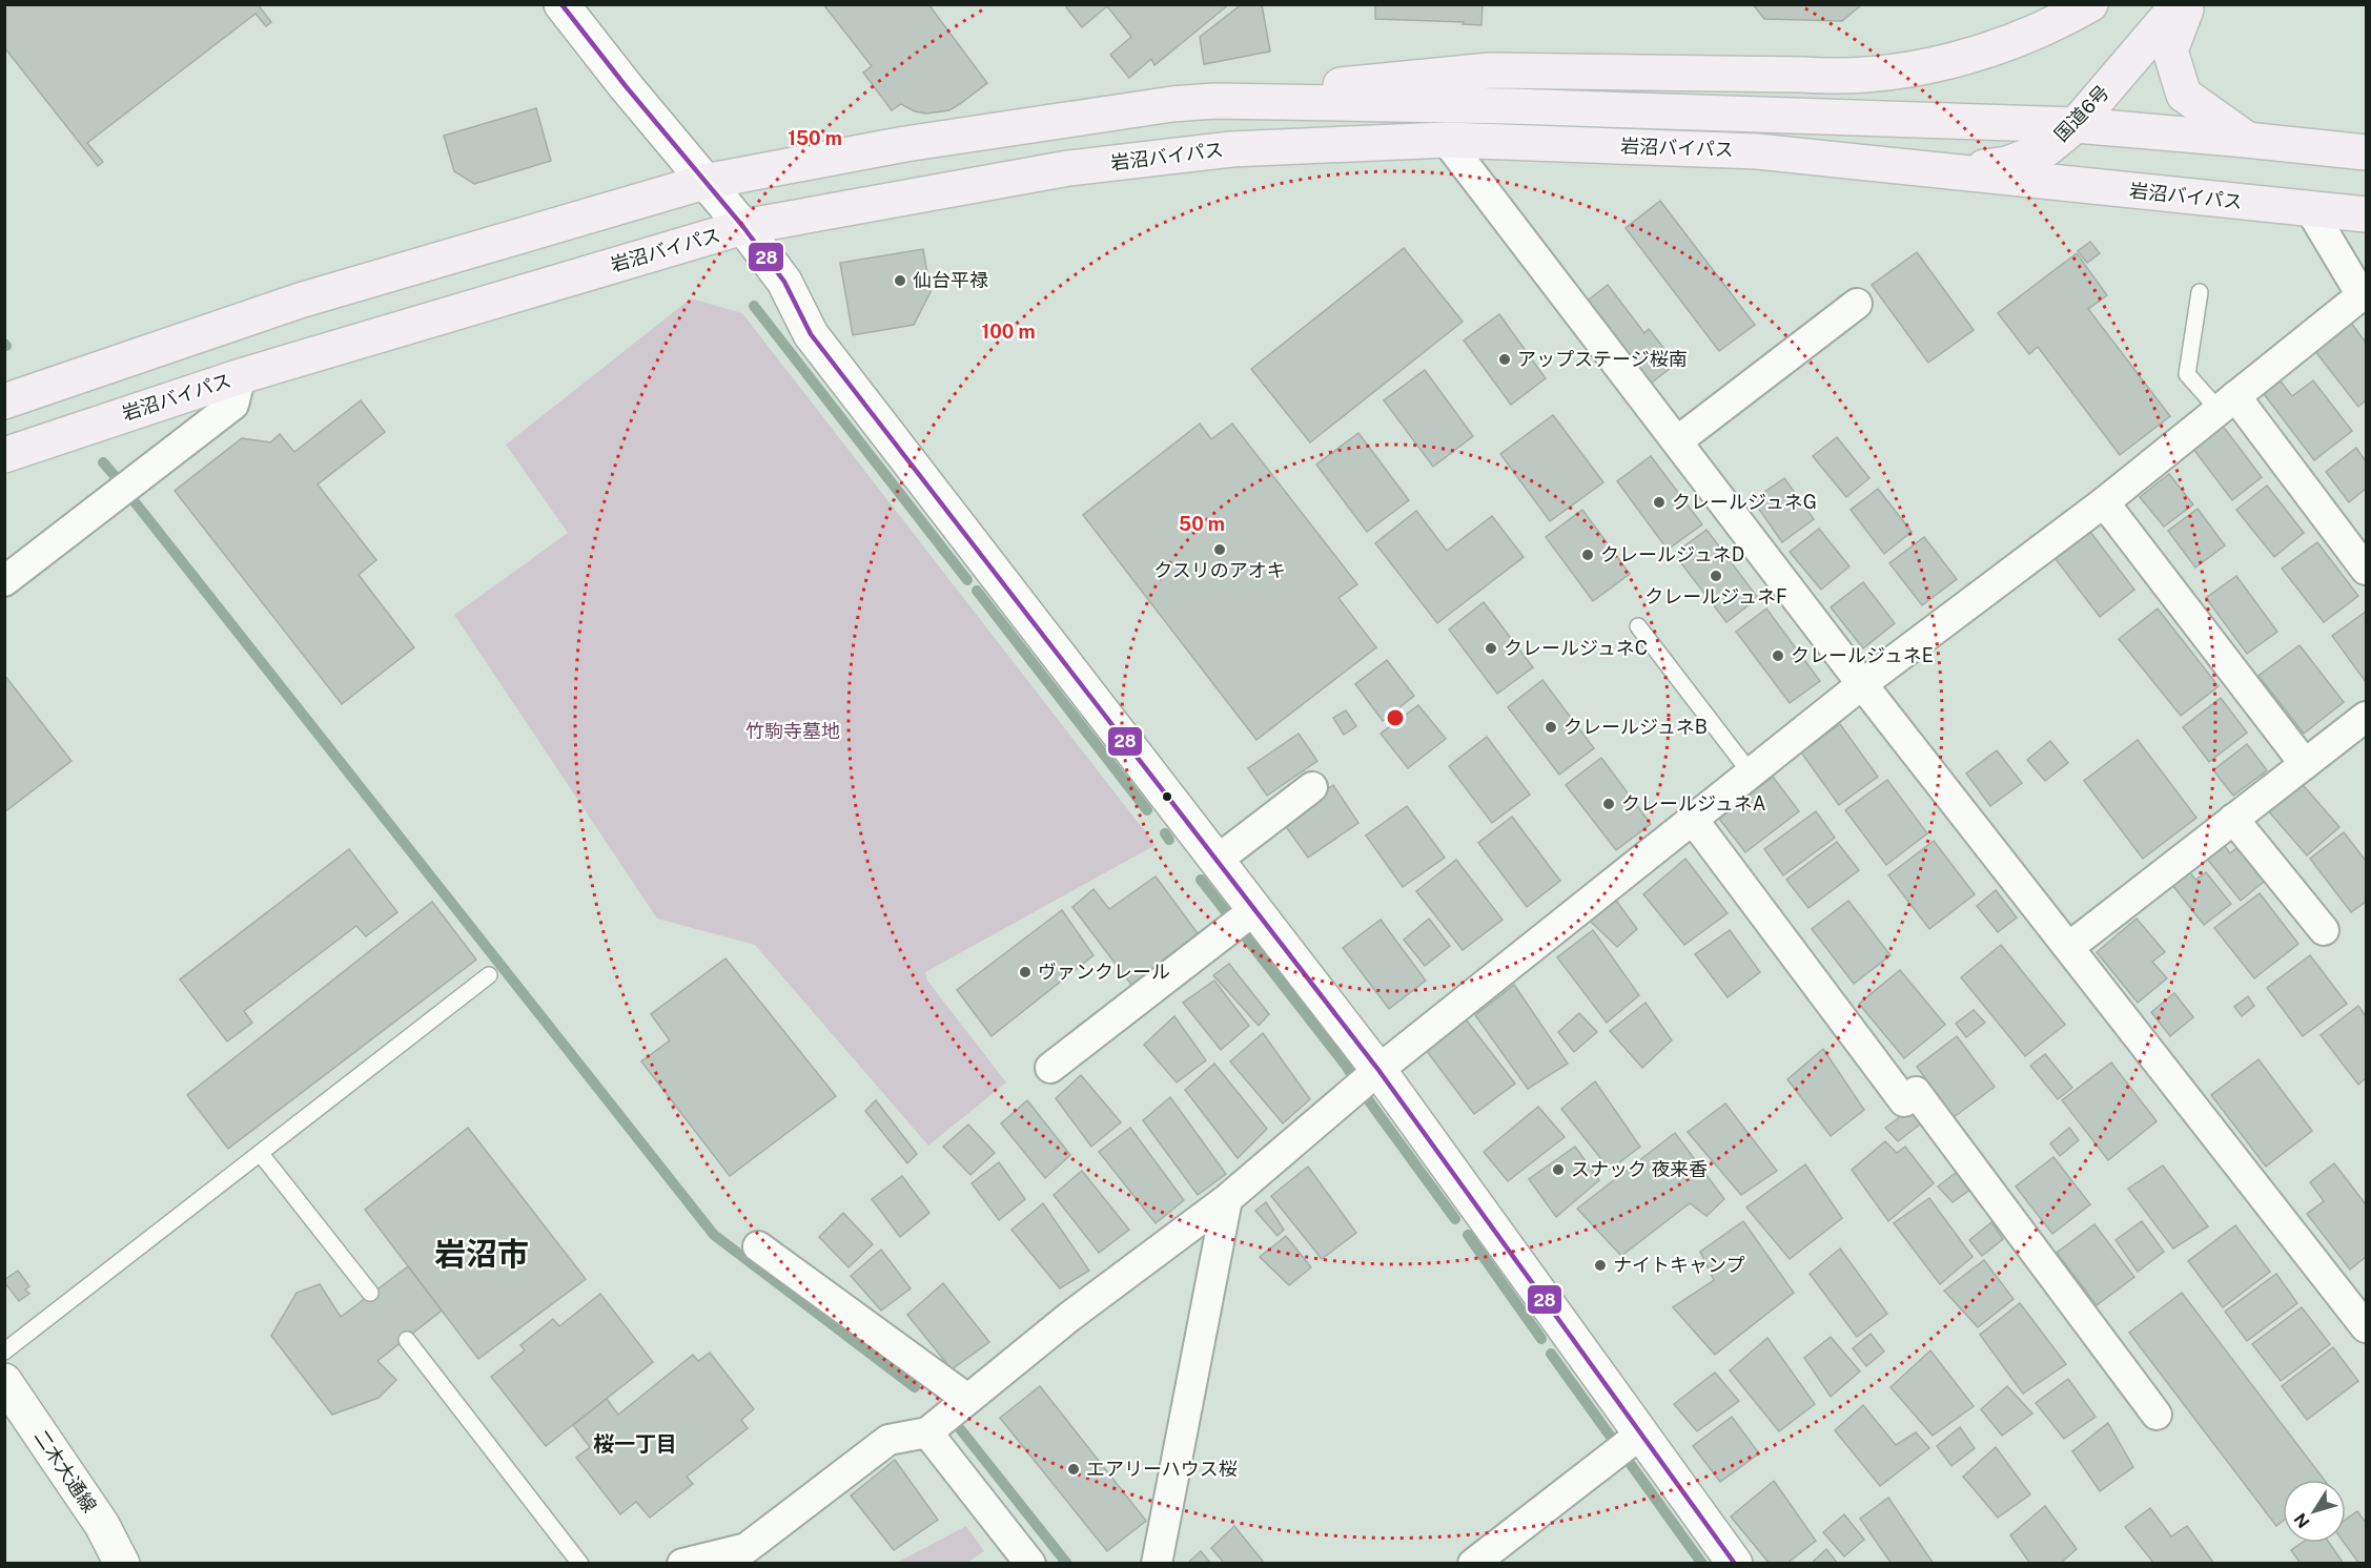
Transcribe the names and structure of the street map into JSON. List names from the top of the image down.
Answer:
{
  "streets": {
    "highway": ["国道6号", "岩沼バイパス"],
    "street": ["二木大通線"]
  },
  "crossings": [
    ["国道6号", "岩沼バイパス"]
  ],
  "districts": ["岩沼市", "桜一丁目"],
  "parks": ["竹駒寺墓地"],
  "places": [
    "仙台平禄",
    "アップステージ桜南",
    "クレールジュネG",
    "クスリのアオキ",
    "クレールジュネD",
    "クレールジュネF",
    "クレールジュネC",
    "クレールジュネE",
    "クレールジュネB",
    "クレールジュネA",
    "ヴァンクレール",
    "スナック 夜来香",
    "ナイトキャンプ",
    "エアリーハウス桜"
  ],
  "lines": ["transit line 28"],
  "north": "bottom left",
  "rings": ["150 m", "100 m", "50 m"]
}
